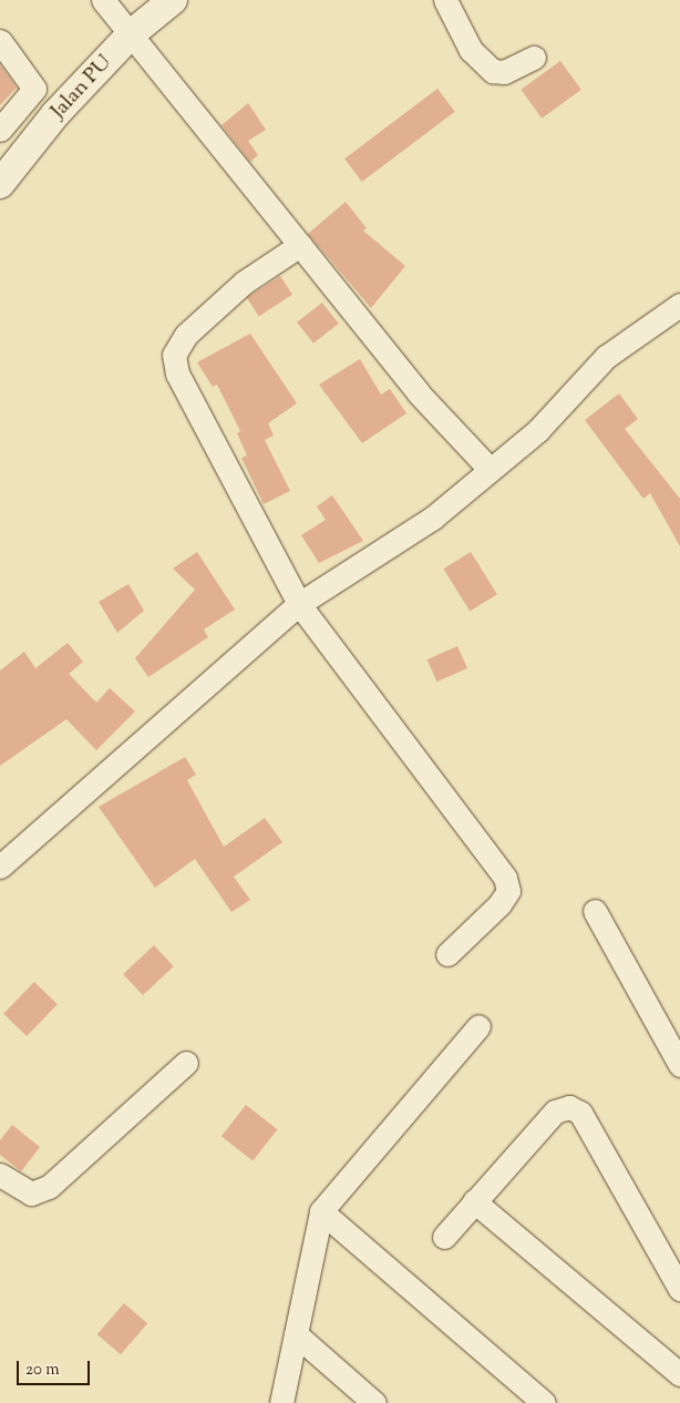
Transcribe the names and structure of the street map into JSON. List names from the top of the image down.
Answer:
{
  "streets": {
    "street": ["Jalan PU"]
  },
  "scale_bar": "20 m"
}
